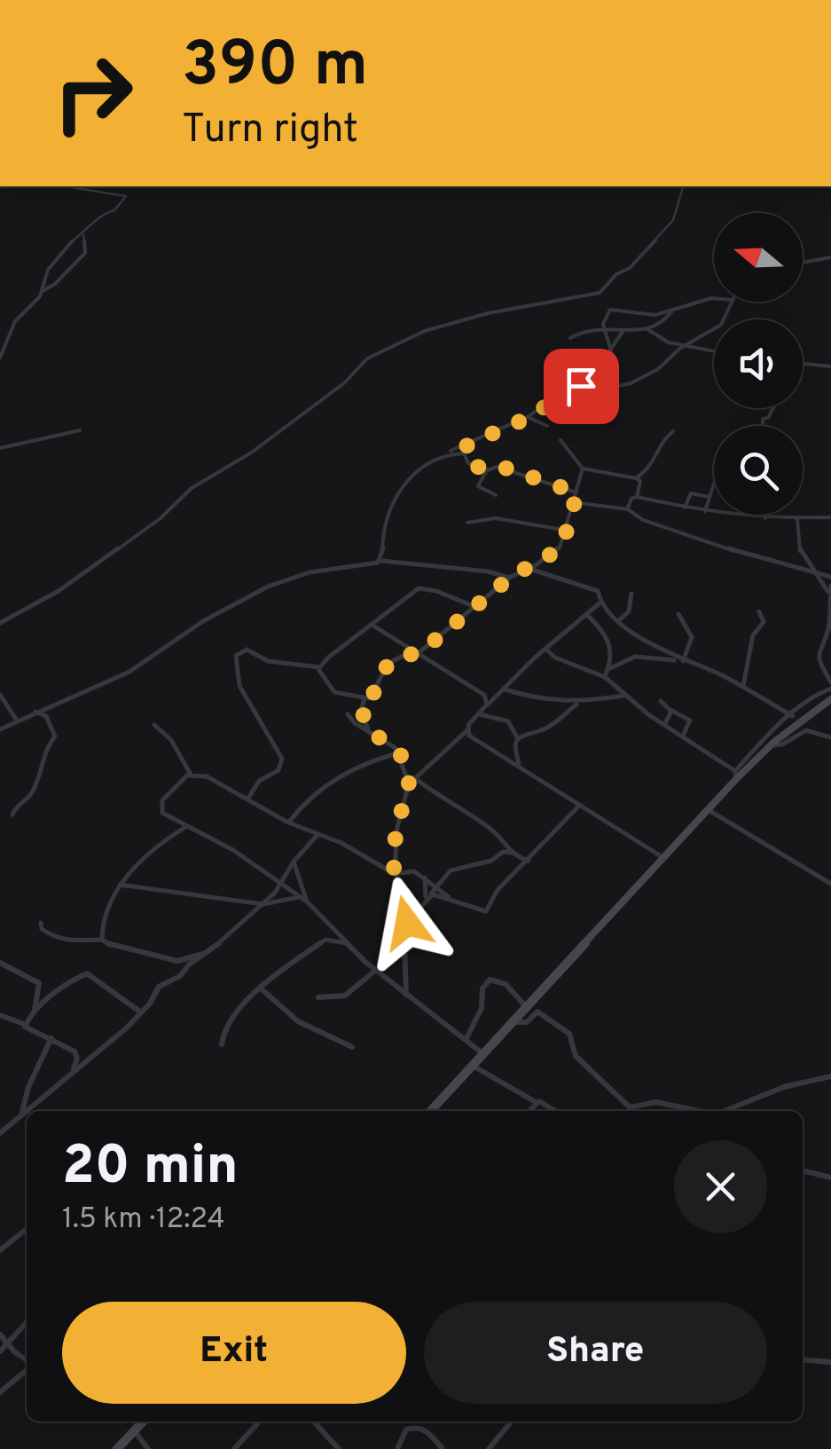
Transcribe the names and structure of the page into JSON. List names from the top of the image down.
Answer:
{
  "north": "left",
  "page": {
    "turn": ["390 m", "Turn right"],
    "heading": ["20 min", "1.5 km · 12:24"],
    "buttons": ["Exit", "Share"]
  }
}
